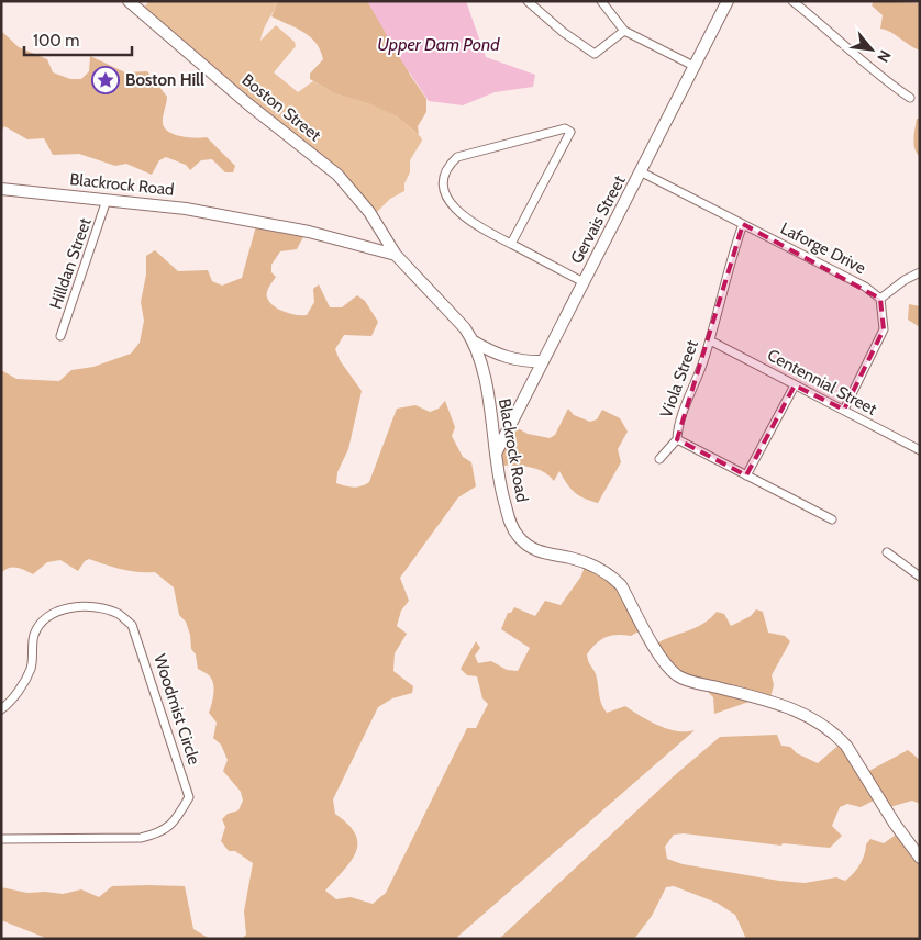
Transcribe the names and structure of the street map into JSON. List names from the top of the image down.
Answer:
{
  "streets": {
    "street": [
      "Boston Street",
      "Blackrock Road",
      "Gervais Street",
      "Laforge Drive",
      "Hilldan Street",
      "Viola Street",
      "Centennial Street",
      "Woodmist Circle"
    ]
  },
  "crossings": [
    ["Boston Street", "Blackrock Road"],
    ["Blackrock Road", "Gervais Street"],
    ["Blackrock Road", "Hilldan Street"],
    ["Gervais Street", "Laforge Drive"],
    ["Laforge Drive", "Viola Street"],
    ["Viola Street", "Centennial Street"]
  ],
  "water": ["Upper Dam Pond"],
  "places": {
    "place": ["Boston Hill"]
  },
  "scale_bar": "100 m",
  "north": "bottom right"
}
